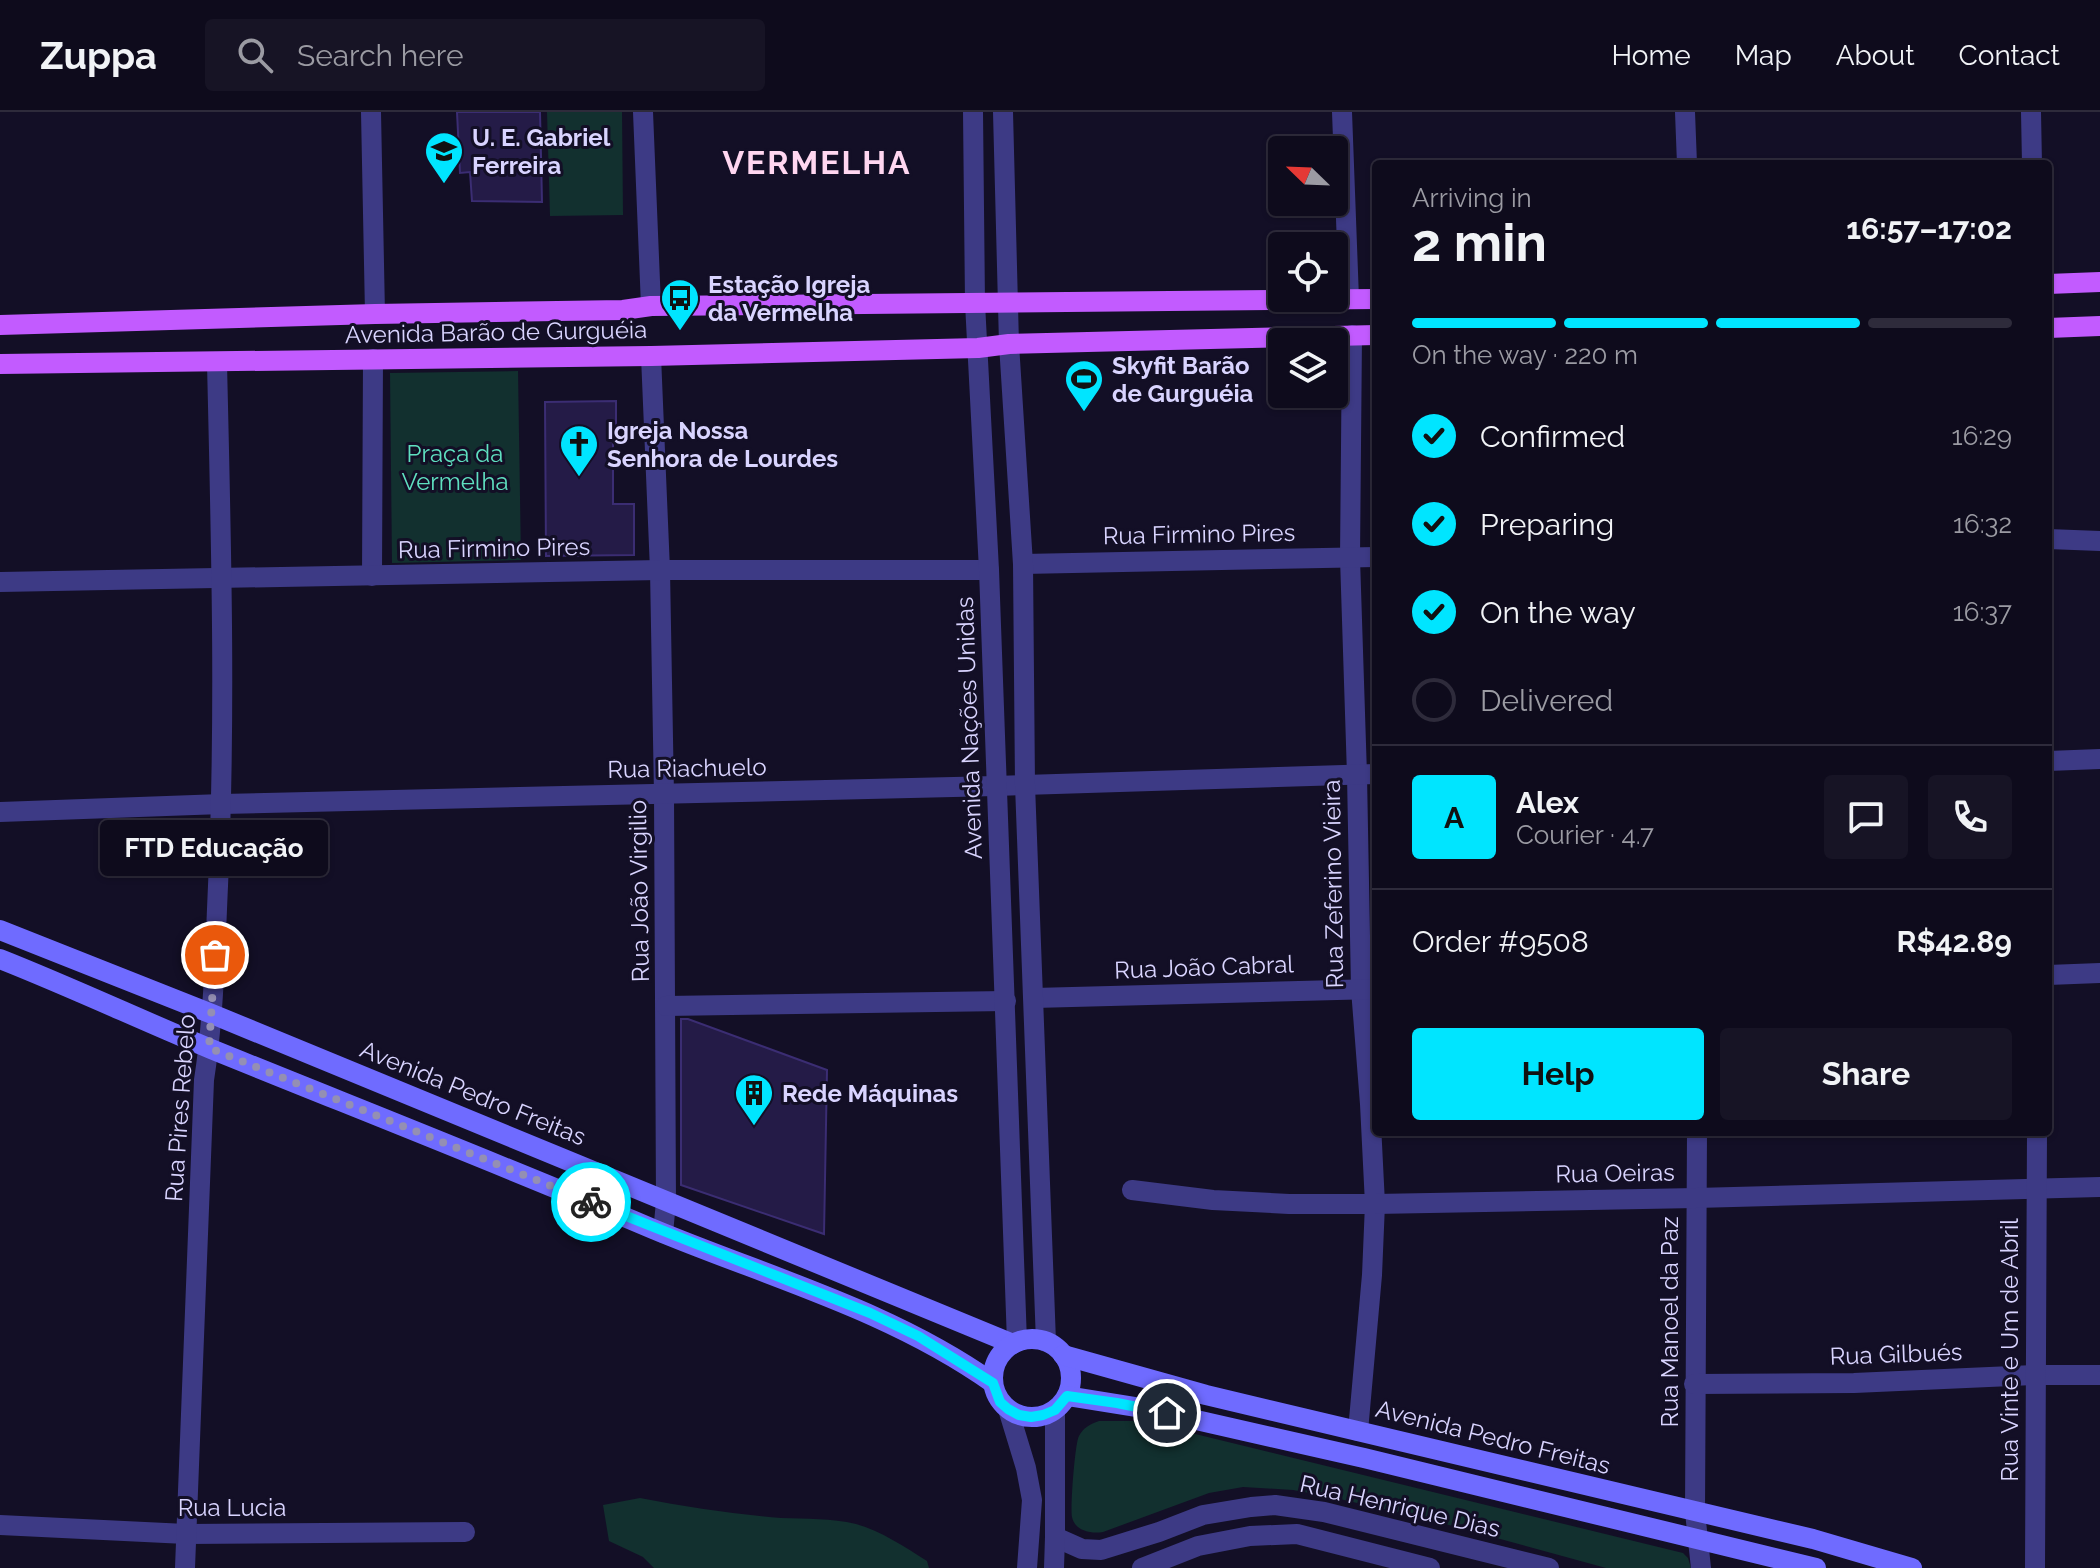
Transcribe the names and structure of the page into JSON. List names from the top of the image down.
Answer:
{
  "streets": {
    "main road": ["Avenida Barão de Gurguéia", "Avenida Pedro Freitas"],
    "street": [
      "Rua Firmino Pires",
      "Avenida Nações Unidas",
      "Rua Riachuelo",
      "Rua Zeferino Vieira",
      "Rua João Virgilio",
      "Rua João Cabral",
      "Rua Pires Rebelo",
      "Rua Oeiras",
      "Rua Manoel da Paz",
      "Rua Vinte e Um de Abril",
      "Rua Gilbués",
      "Rua Henrique Dias",
      "Rua Lucia"
    ]
  },
  "crossings": [
    ["Avenida Barão de Gurguéia", "Avenida Nações Unidas"],
    ["Avenida Barão de Gurguéia", "Rua Zeferino Vieira"],
    ["Avenida Barão de Gurguéia", "Rua João Virgilio"],
    ["Avenida Barão de Gurguéia", "Rua Pires Rebelo"],
    ["Rua Firmino Pires", "Avenida Nações Unidas"],
    ["Rua Firmino Pires", "Rua Zeferino Vieira"],
    ["Rua Firmino Pires", "Rua João Virgilio"],
    ["Rua Firmino Pires", "Rua Pires Rebelo"],
    ["Avenida Nações Unidas", "Rua Riachuelo"],
    ["Avenida Nações Unidas", "Avenida Pedro Freitas"],
    ["Rua Riachuelo", "Rua Zeferino Vieira"],
    ["Rua Riachuelo", "Rua João Virgilio"],
    ["Rua Riachuelo", "Rua Pires Rebelo"],
    ["Rua Zeferino Vieira", "Rua João Cabral"],
    ["Rua Zeferino Vieira", "Avenida Pedro Freitas"],
    ["Rua Zeferino Vieira", "Rua Oeiras"],
    ["Rua João Virgilio", "Avenida Pedro Freitas"],
    ["Avenida Pedro Freitas", "Rua Pires Rebelo"],
    ["Avenida Pedro Freitas", "Rua Manoel da Paz"],
    ["Rua Pires Rebelo", "Rua Lucia"],
    ["Rua Oeiras", "Rua Manoel da Paz"],
    ["Rua Oeiras", "Rua Vinte e Um de Abril"],
    ["Rua Manoel da Paz", "Rua Gilbués"],
    ["Rua Vinte e Um de Abril", "Rua Gilbués"]
  ],
  "districts": ["VERMELHA"],
  "parks": ["Praça da Vermelha"],
  "places": {
    "school or university": ["U. E. Gabriel Ferreira"],
    "bus stop": ["Estação Igreja da Vermelha"],
    "sports": ["Skyfit Barão de Gurguéia"],
    "church": ["Igreja Nossa Senhora de Lourdes"],
    "other": ["FTD Educação"],
    "building": ["Rede Máquinas"]
  },
  "north": "top left",
  "page": {
    "header": "Zuppa",
    "search": "Search here",
    "nav": [
      "Home",
      "Map",
      "About",
      "Contact"
    ],
    "heading": ["2 min", "Arriving in", "16:57–17:02"],
    "panel": [
      "Alex",
      "Courier · 4.7",
      "Order #9508",
      "R$42.89"
    ],
    "bar": "On the way · 220 m",
    "list": [
      ["Confirmed", "16:29"],
      ["Preparing", "16:32"],
      ["On the way", "16:37"],
      "Delivered"
    ],
    "round": "A",
    "bubble": "FTD Educação",
    "buttons": ["Help", "Share"]
  }
}
